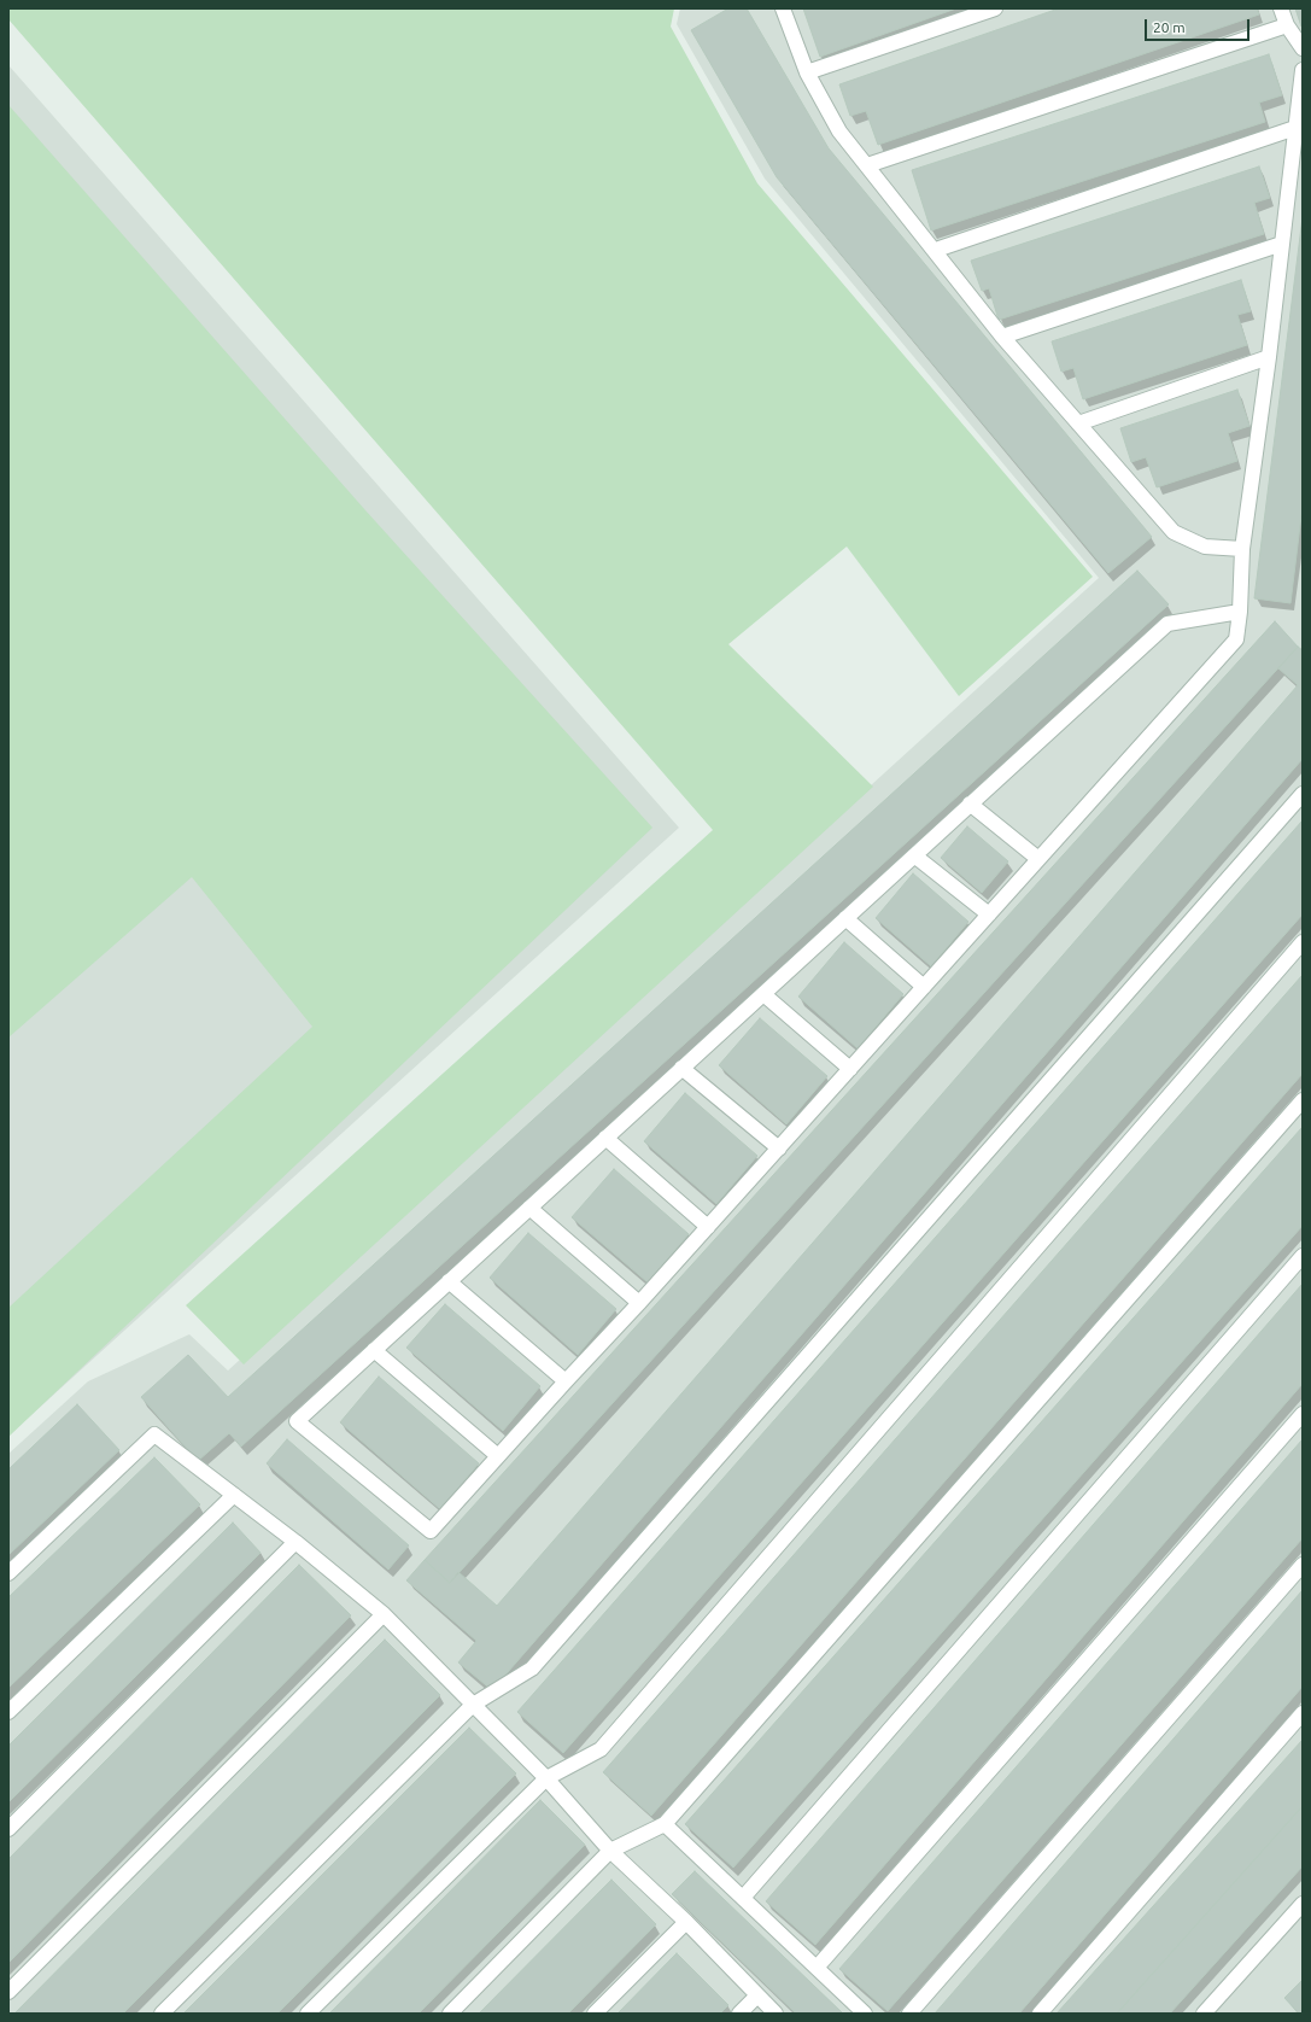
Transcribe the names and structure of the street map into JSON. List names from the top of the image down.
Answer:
{
  "scale_bar": "20 m"
}
